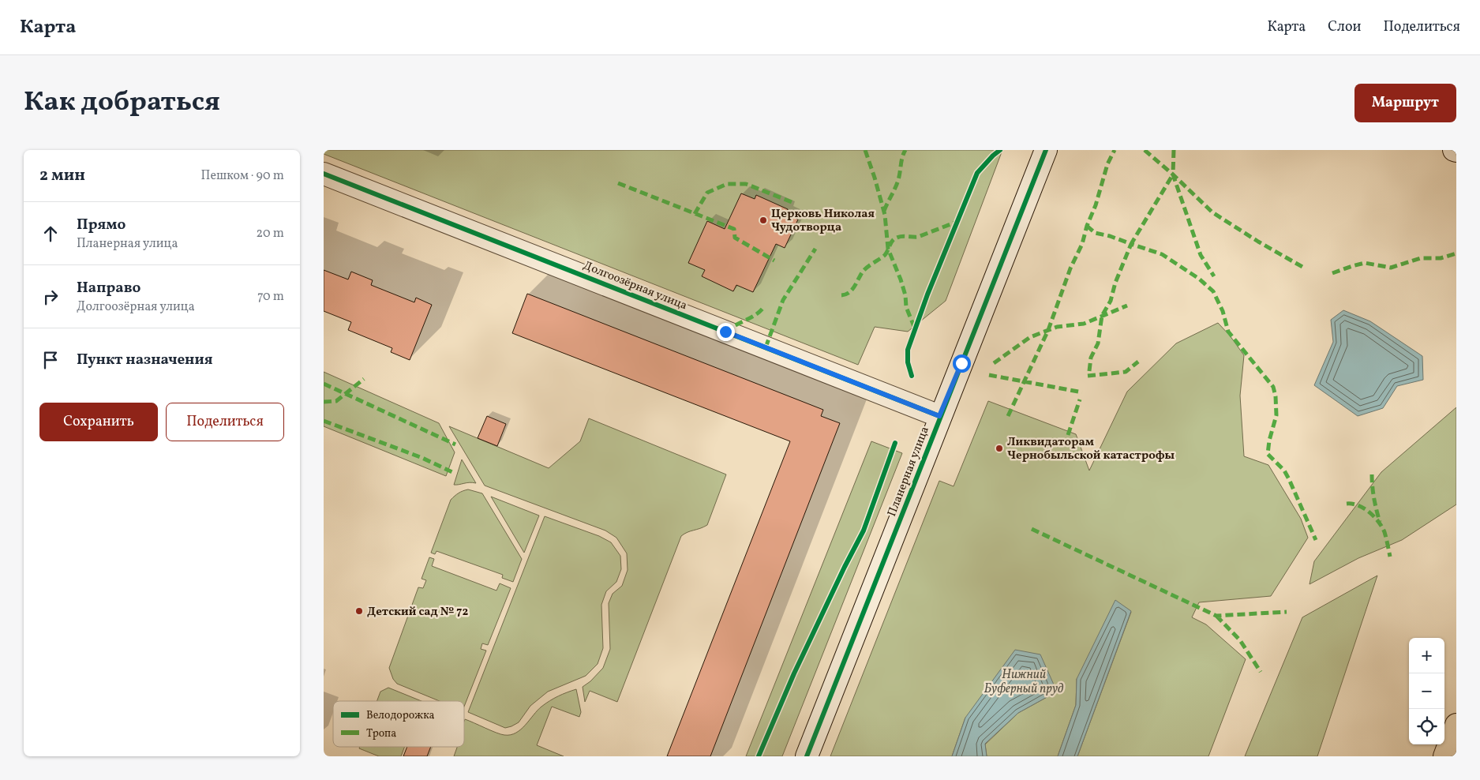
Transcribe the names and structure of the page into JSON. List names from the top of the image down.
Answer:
{
  "streets": {
    "street": ["Долгоозёрная улица", "Планерная улица"]
  },
  "crossings": [
    ["Долгоозёрная улица", "Планерная улица"]
  ],
  "water": ["Нижний Буферный пруд"],
  "places": ["Церковь Николая Чудотворца", "Ликвидаторам Чернобыльской катастрофы", "Детский сад № 72"],
  "legend": ["Велодорожка", "Тропа"],
  "page": {
    "header": "Карта",
    "nav": ["Карта", "Слои", "Поделиться"],
    "title": "Как добраться",
    "buttons": [
      "Маршрут",
      ["Сохранить", "Поделиться"]
    ],
    "heading": ["2 мин", "Пешком · 90 m"],
    "list": [
      ["Прямо", "Планерная улица", "20 m"],
      ["Направо", "Долгоозёрная улица", "70 m"],
      "Пункт назначения"
    ],
    "map_buttons": ["+", "−"]
  }
}
